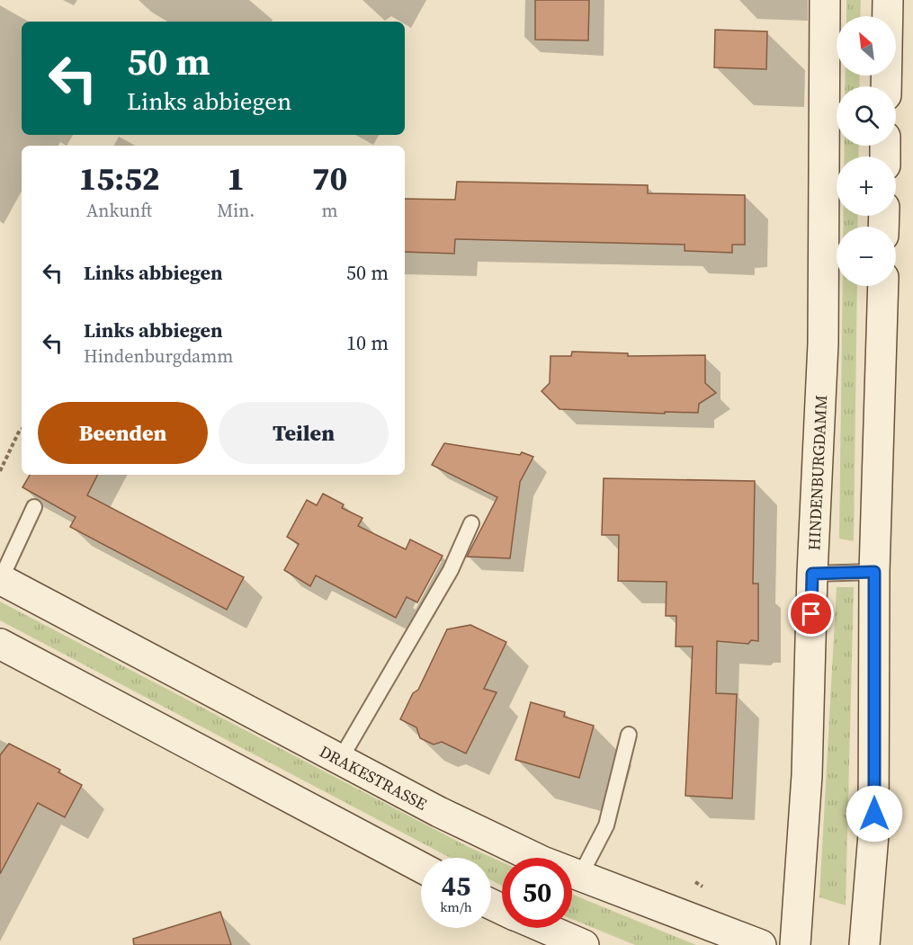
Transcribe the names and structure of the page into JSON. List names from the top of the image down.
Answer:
{
  "streets": {
    "main road": ["HINDENBURGDAMM", "DRAKESTRASSE"]
  },
  "north": "top left",
  "page": {
    "map_buttons": ["+", "−"],
    "turn": ["50 m", "Links abbiegen"],
    "eta": [
      "15:52",
      "Ankunft",
      "1",
      "Min.",
      "70",
      "m"
    ],
    "list": [
      {
        "name": "Links abbiegen",
        "value": "50 m"
      },
      {
        "name": "Links abbiegen",
        "note": "Hindenburgdamm",
        "value": "10 m"
      }
    ],
    "buttons": ["Beenden", "Teilen"],
    "speed": "45 km/h",
    "limit": "50"
  }
}
